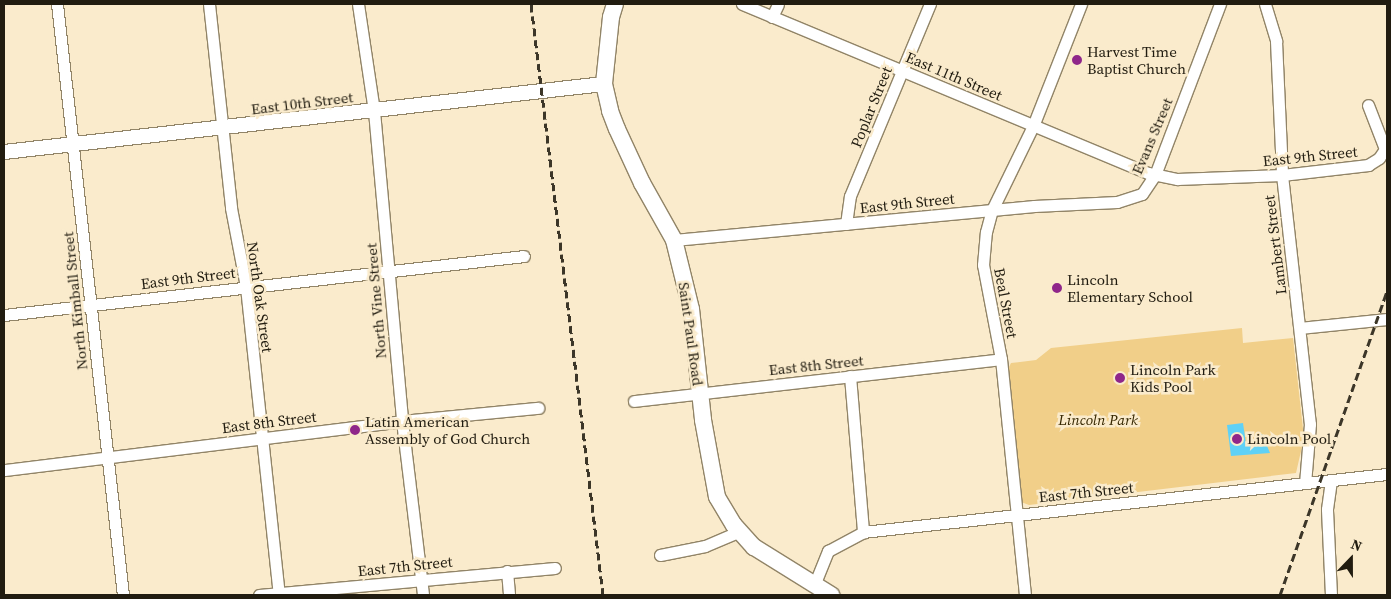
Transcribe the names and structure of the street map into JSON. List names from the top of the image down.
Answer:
{
  "streets": {
    "main road": ["Saint Paul Road"],
    "street": [
      "East 11th Street",
      "East 10th Street",
      "Poplar Street",
      "Evans Street",
      "East 9th Street",
      "Lambert Street",
      "North Oak Street",
      "North Kimball Street",
      "North Vine Street",
      "Beal Street",
      "East 8th Street",
      "East 7th Street"
    ]
  },
  "crossings": [
    ["East 11th Street", "Poplar Street"],
    ["East 11th Street", "Evans Street"],
    ["East 11th Street", "East 9th Street"],
    ["East 11th Street", "Beal Street"],
    ["East 10th Street", "North Oak Street"],
    ["East 10th Street", "North Kimball Street"],
    ["East 10th Street", "North Vine Street"],
    ["East 10th Street", "Saint Paul Road"],
    ["Poplar Street", "East 9th Street"],
    ["Evans Street", "East 9th Street"],
    ["East 9th Street", "Lambert Street"],
    ["East 9th Street", "North Oak Street"],
    ["East 9th Street", "North Kimball Street"],
    ["East 9th Street", "North Vine Street"],
    ["East 9th Street", "Beal Street"],
    ["East 9th Street", "Saint Paul Road"],
    ["Lambert Street", "East 7th Street"],
    ["North Oak Street", "East 8th Street"],
    ["North Oak Street", "East 7th Street"],
    ["North Kimball Street", "East 8th Street"],
    ["North Vine Street", "East 8th Street"],
    ["North Vine Street", "East 7th Street"],
    ["Beal Street", "East 8th Street"],
    ["Beal Street", "East 7th Street"],
    ["Saint Paul Road", "East 8th Street"],
    ["Saint Paul Road", "East 7th Street"]
  ],
  "parks": ["Lincoln Park"],
  "places": [
    "Harvest Time Baptist Church",
    "Lincoln Elementary School",
    "Lincoln Park Kids Pool",
    "Latin American Assembly of God Church",
    "Lincoln Pool"
  ],
  "north": "top"
}
